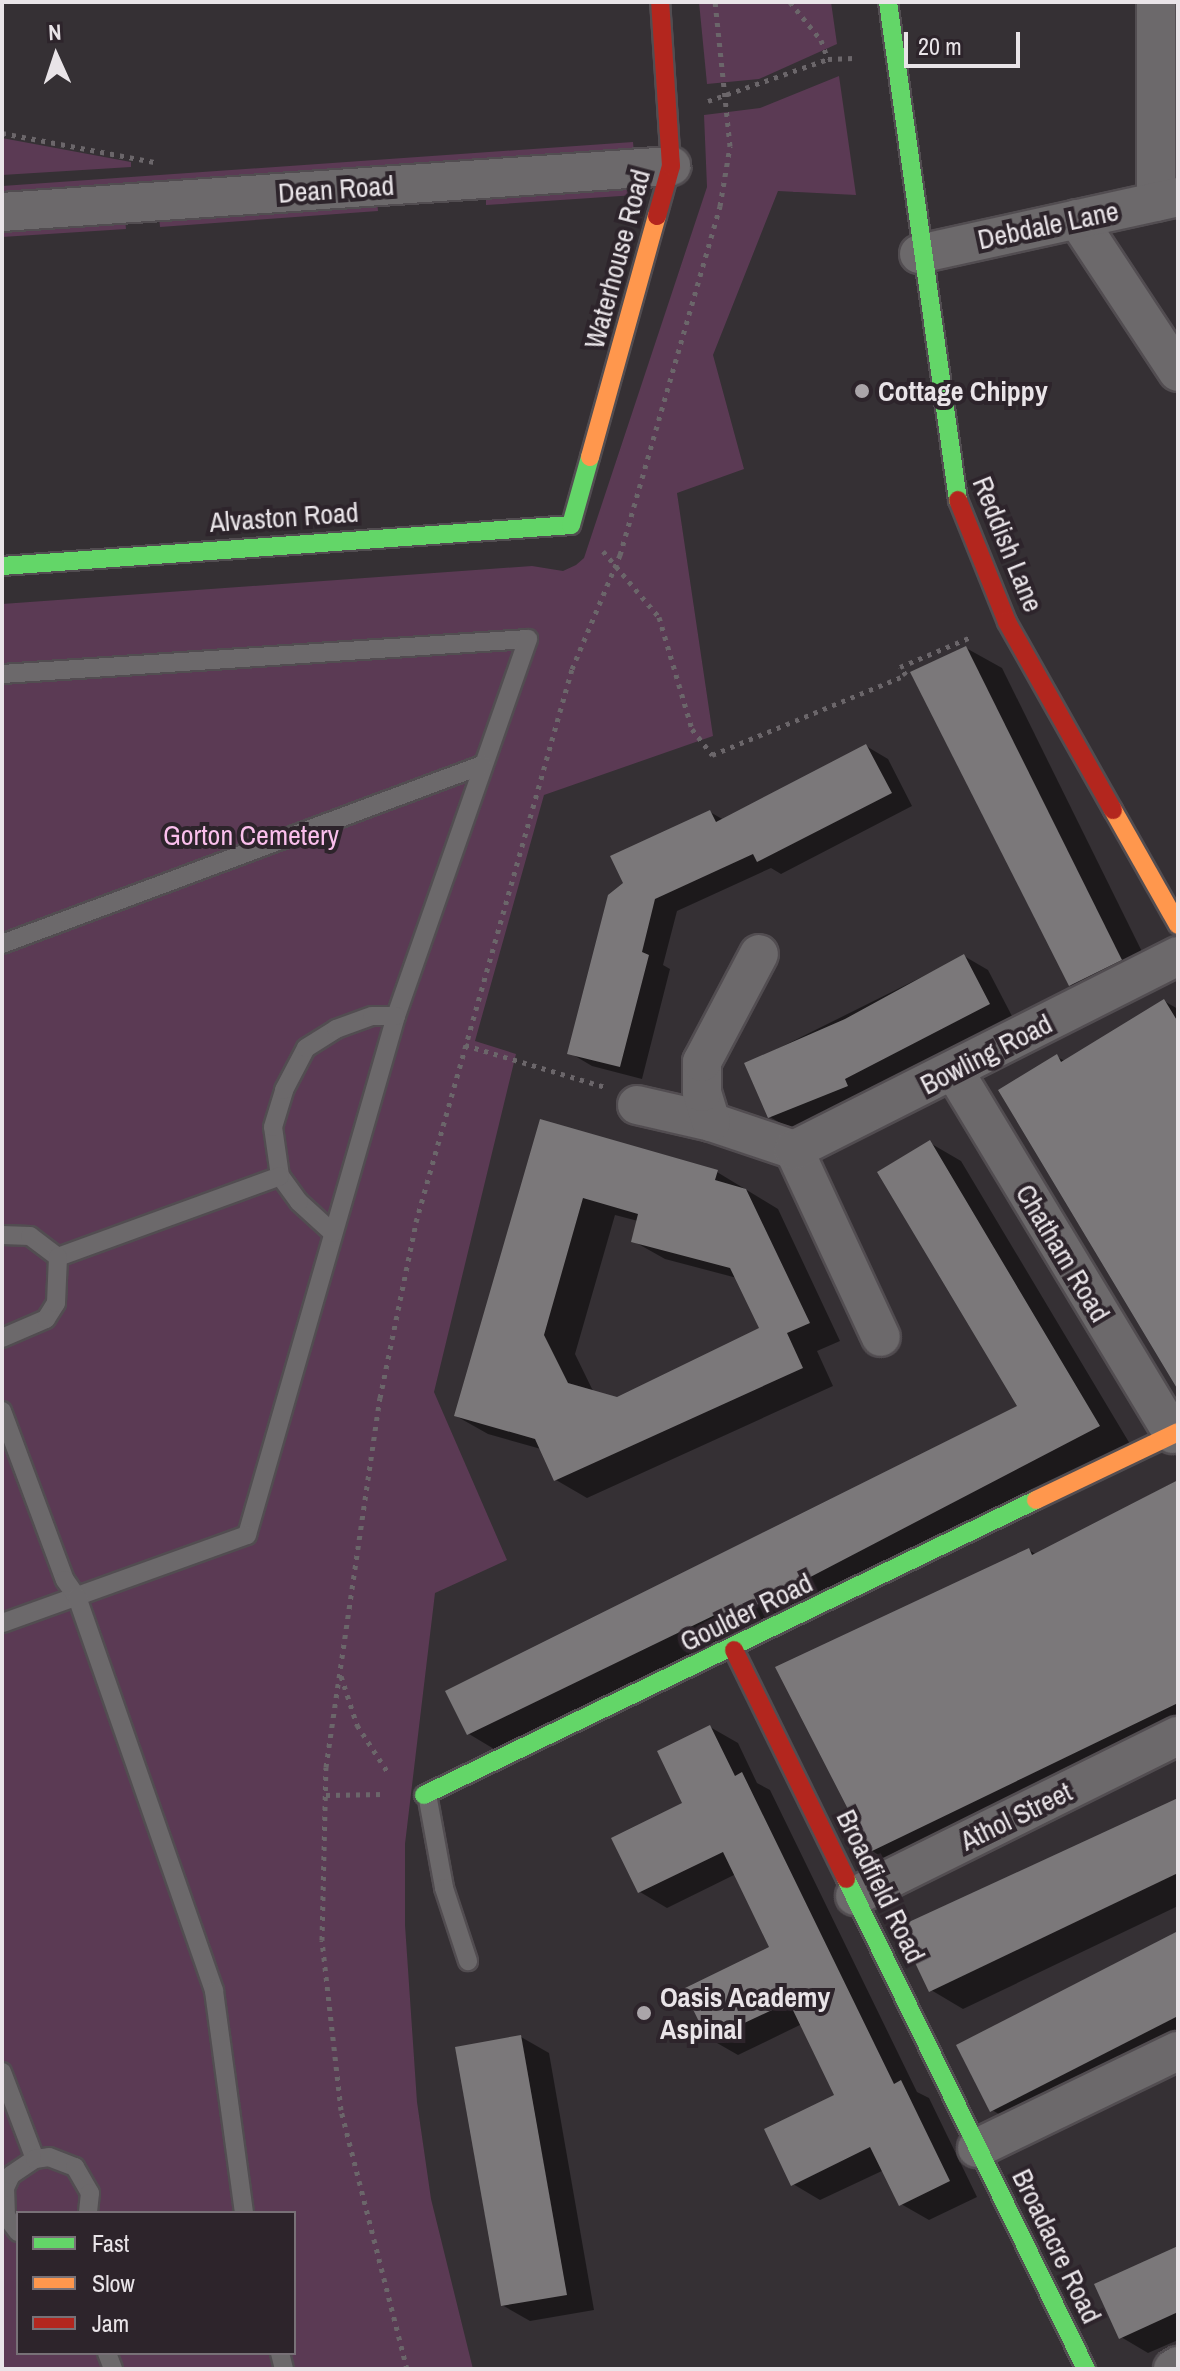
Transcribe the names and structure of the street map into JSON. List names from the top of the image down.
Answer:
{
  "streets": {
    "street": [
      "Dean Road",
      "Debdale Lane",
      "Waterhouse Road",
      "Alvaston Road",
      "Reddish Lane",
      "Bowling Road",
      "Chatham Road",
      "Goulder Road",
      "Athol Street",
      "Broadfield Road",
      "Broadacre Road"
    ]
  },
  "crossings": [
    ["Dean Road", "Waterhouse Road"],
    ["Debdale Lane", "Reddish Lane"],
    ["Waterhouse Road", "Alvaston Road"],
    ["Bowling Road", "Chatham Road"],
    ["Chatham Road", "Goulder Road"],
    ["Goulder Road", "Broadfield Road"],
    ["Athol Street", "Broadfield Road"],
    ["Broadfield Road", "Broadacre Road"]
  ],
  "parks": ["Gorton Cemetery"],
  "places": ["Cottage Chippy", "Oasis Academy Aspinal"],
  "legend": ["Fast", "Slow", "Jam"],
  "scale_bar": "20 m",
  "north": "top"
}
